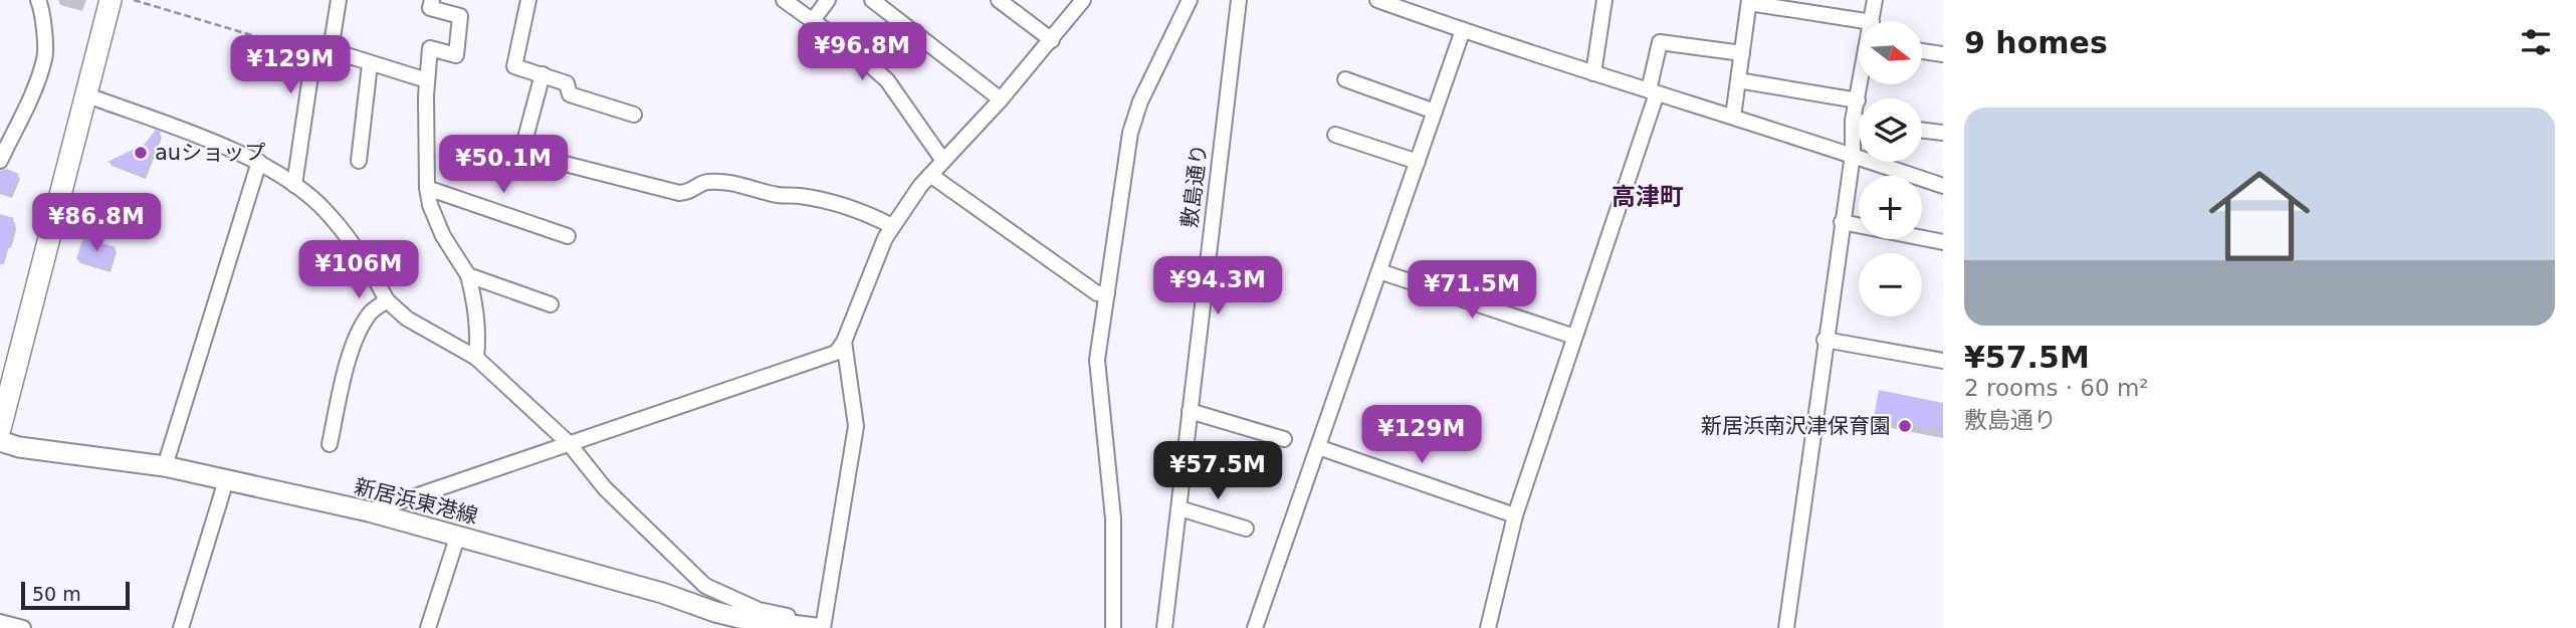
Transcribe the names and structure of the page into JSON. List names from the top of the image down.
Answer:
{
  "streets": {
    "main road": ["新居浜東港線"],
    "street": ["敷島通り"]
  },
  "districts": ["高津町"],
  "places": ["auショップ", "新居浜南沢津保育園"],
  "scale_bar": "50 m",
  "north": "right",
  "page": {
    "heading": "9 homes",
    "map_buttons": ["+", "−"],
    "price": [
      "¥96.8M",
      "¥129M",
      "¥50.1M",
      "¥86.8M",
      "¥106M",
      "¥94.3M",
      "¥71.5M",
      "¥129M",
      "¥57.5M"
    ],
    "list": [
      {
        "name": "¥57.5M",
        "note": "2 rooms · 60 m² · 敷島通り"
      }
    ],
    "scale": "50 m"
  }
}
